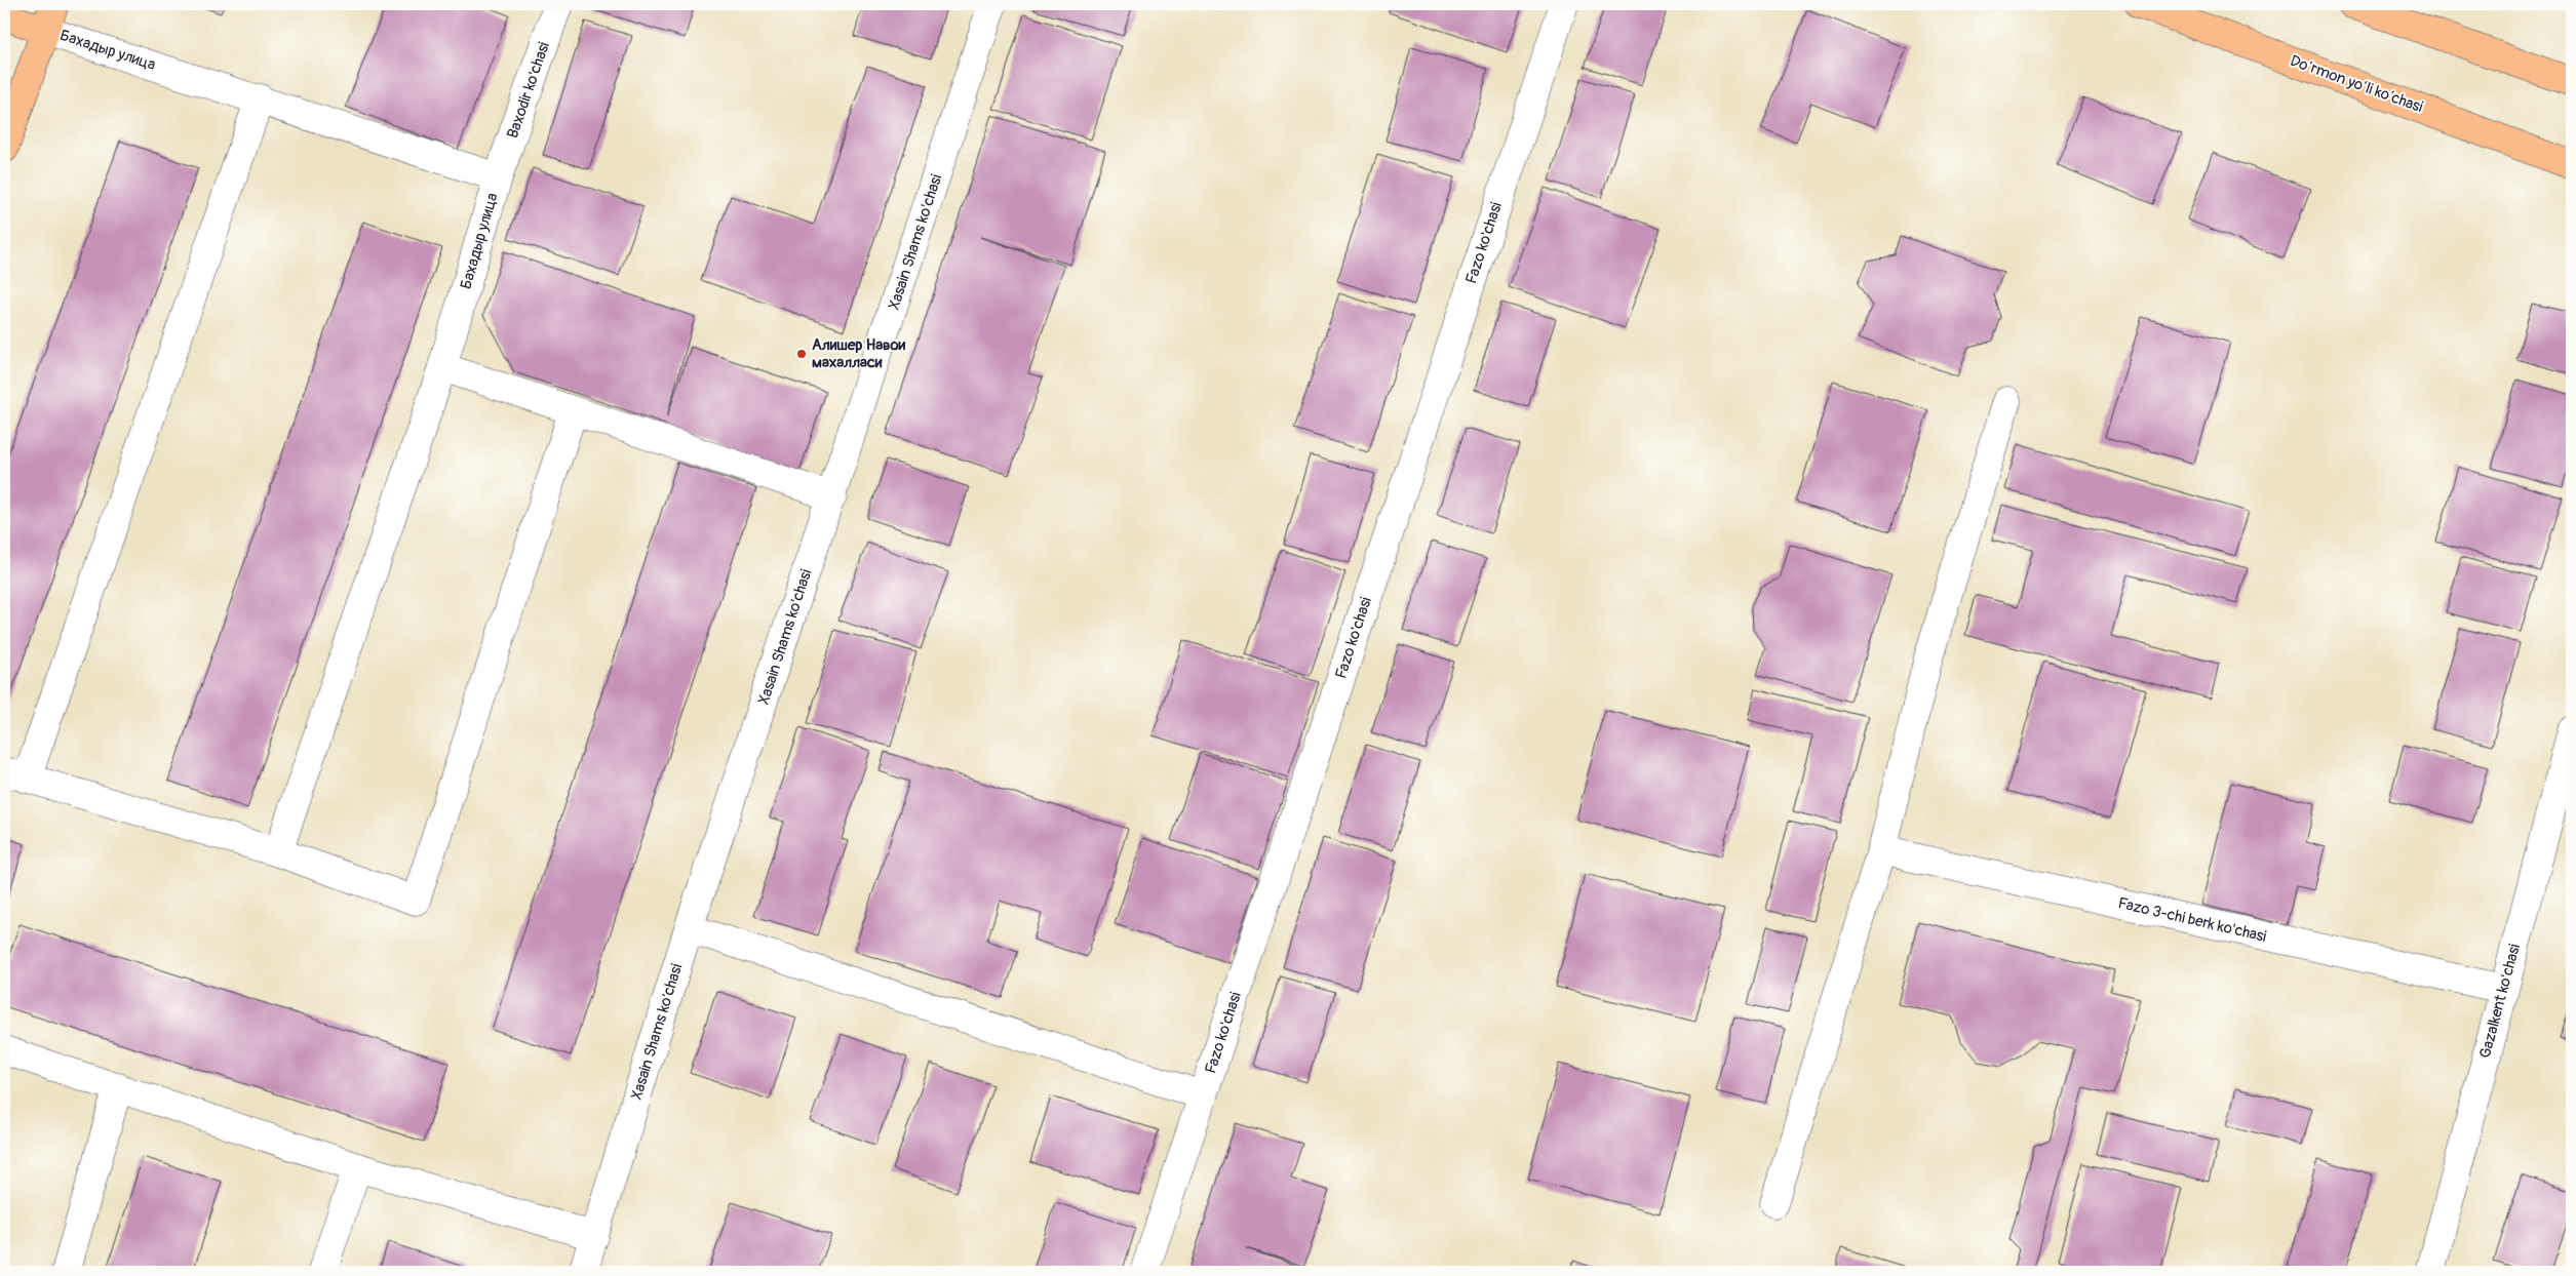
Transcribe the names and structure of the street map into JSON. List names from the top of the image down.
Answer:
{
  "streets": {
    "main road": ["Do‘rmon yo‘li ko‘chasi"],
    "street": [
      "Бахадыр улица",
      "Baxodir ko'chasi",
      "Xasain Shams ko'chasi",
      "Fazo ko'chasi",
      "Fazo 3-chi berk ko'chasi",
      "Gazalkent ko'chasi"
    ]
  },
  "crossings": [
    ["Бахадыр улица", "Baxodir ko'chasi"],
    ["Fazo 3-chi berk ko'chasi", "Gazalkent ko'chasi"]
  ],
  "places": ["Алишер Навои махалласи"]
}
